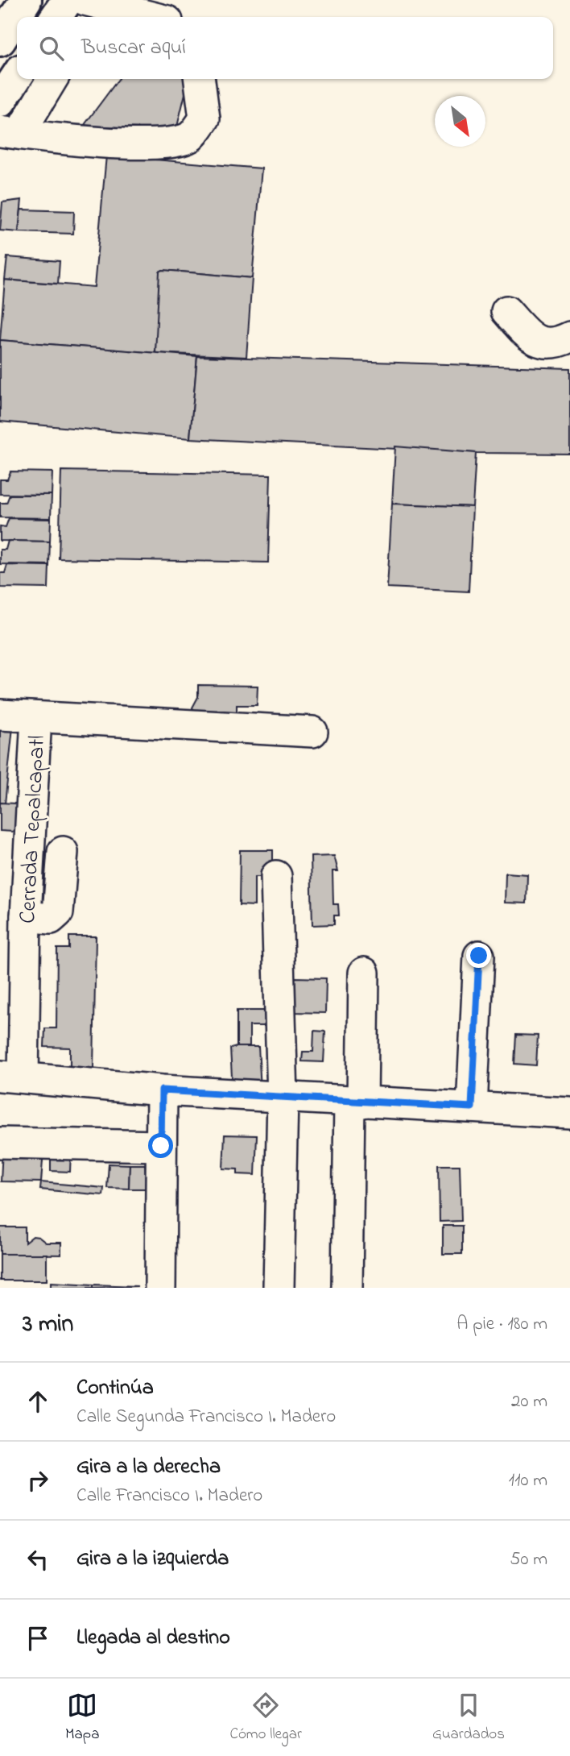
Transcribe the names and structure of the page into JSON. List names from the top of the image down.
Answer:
{
  "streets": {
    "street": ["Cerrada Tepalcapatl"]
  },
  "north": "bottom right",
  "page": {
    "search": "Buscar aquí",
    "heading": ["3 min", "A pie · 180 m"],
    "list": [
      ["Continúa", "Calle Segunda Francisco I. Madero", "20 m"],
      ["Gira a la derecha", "Calle Francisco I. Madero", "110 m"],
      ["Gira a la izquierda", "50 m"],
      "Llegada al destino"
    ],
    "nav": ["Mapa", "Cómo llegar", "Guardados"]
  }
}
